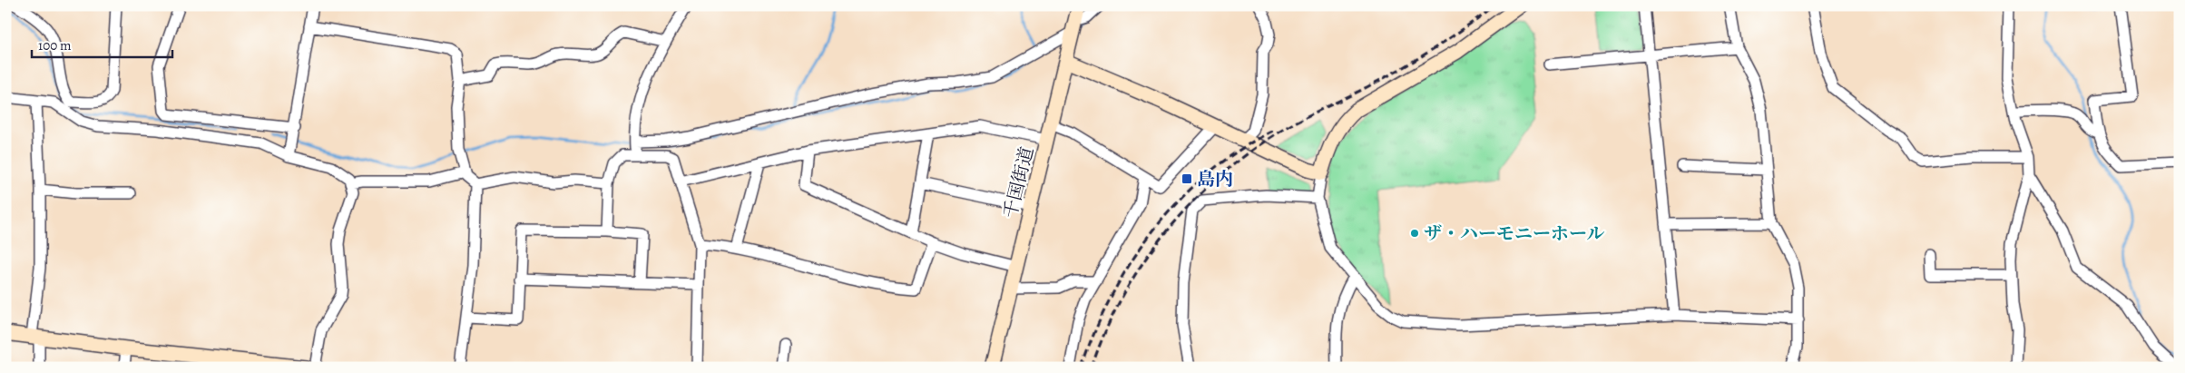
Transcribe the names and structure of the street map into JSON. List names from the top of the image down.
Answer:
{
  "streets": {
    "street": ["千国街道"]
  },
  "places": {
    "transit": ["島内"],
    "other": ["ザ・ハーモニーホール"]
  },
  "scale_bar": "100 m"
}
